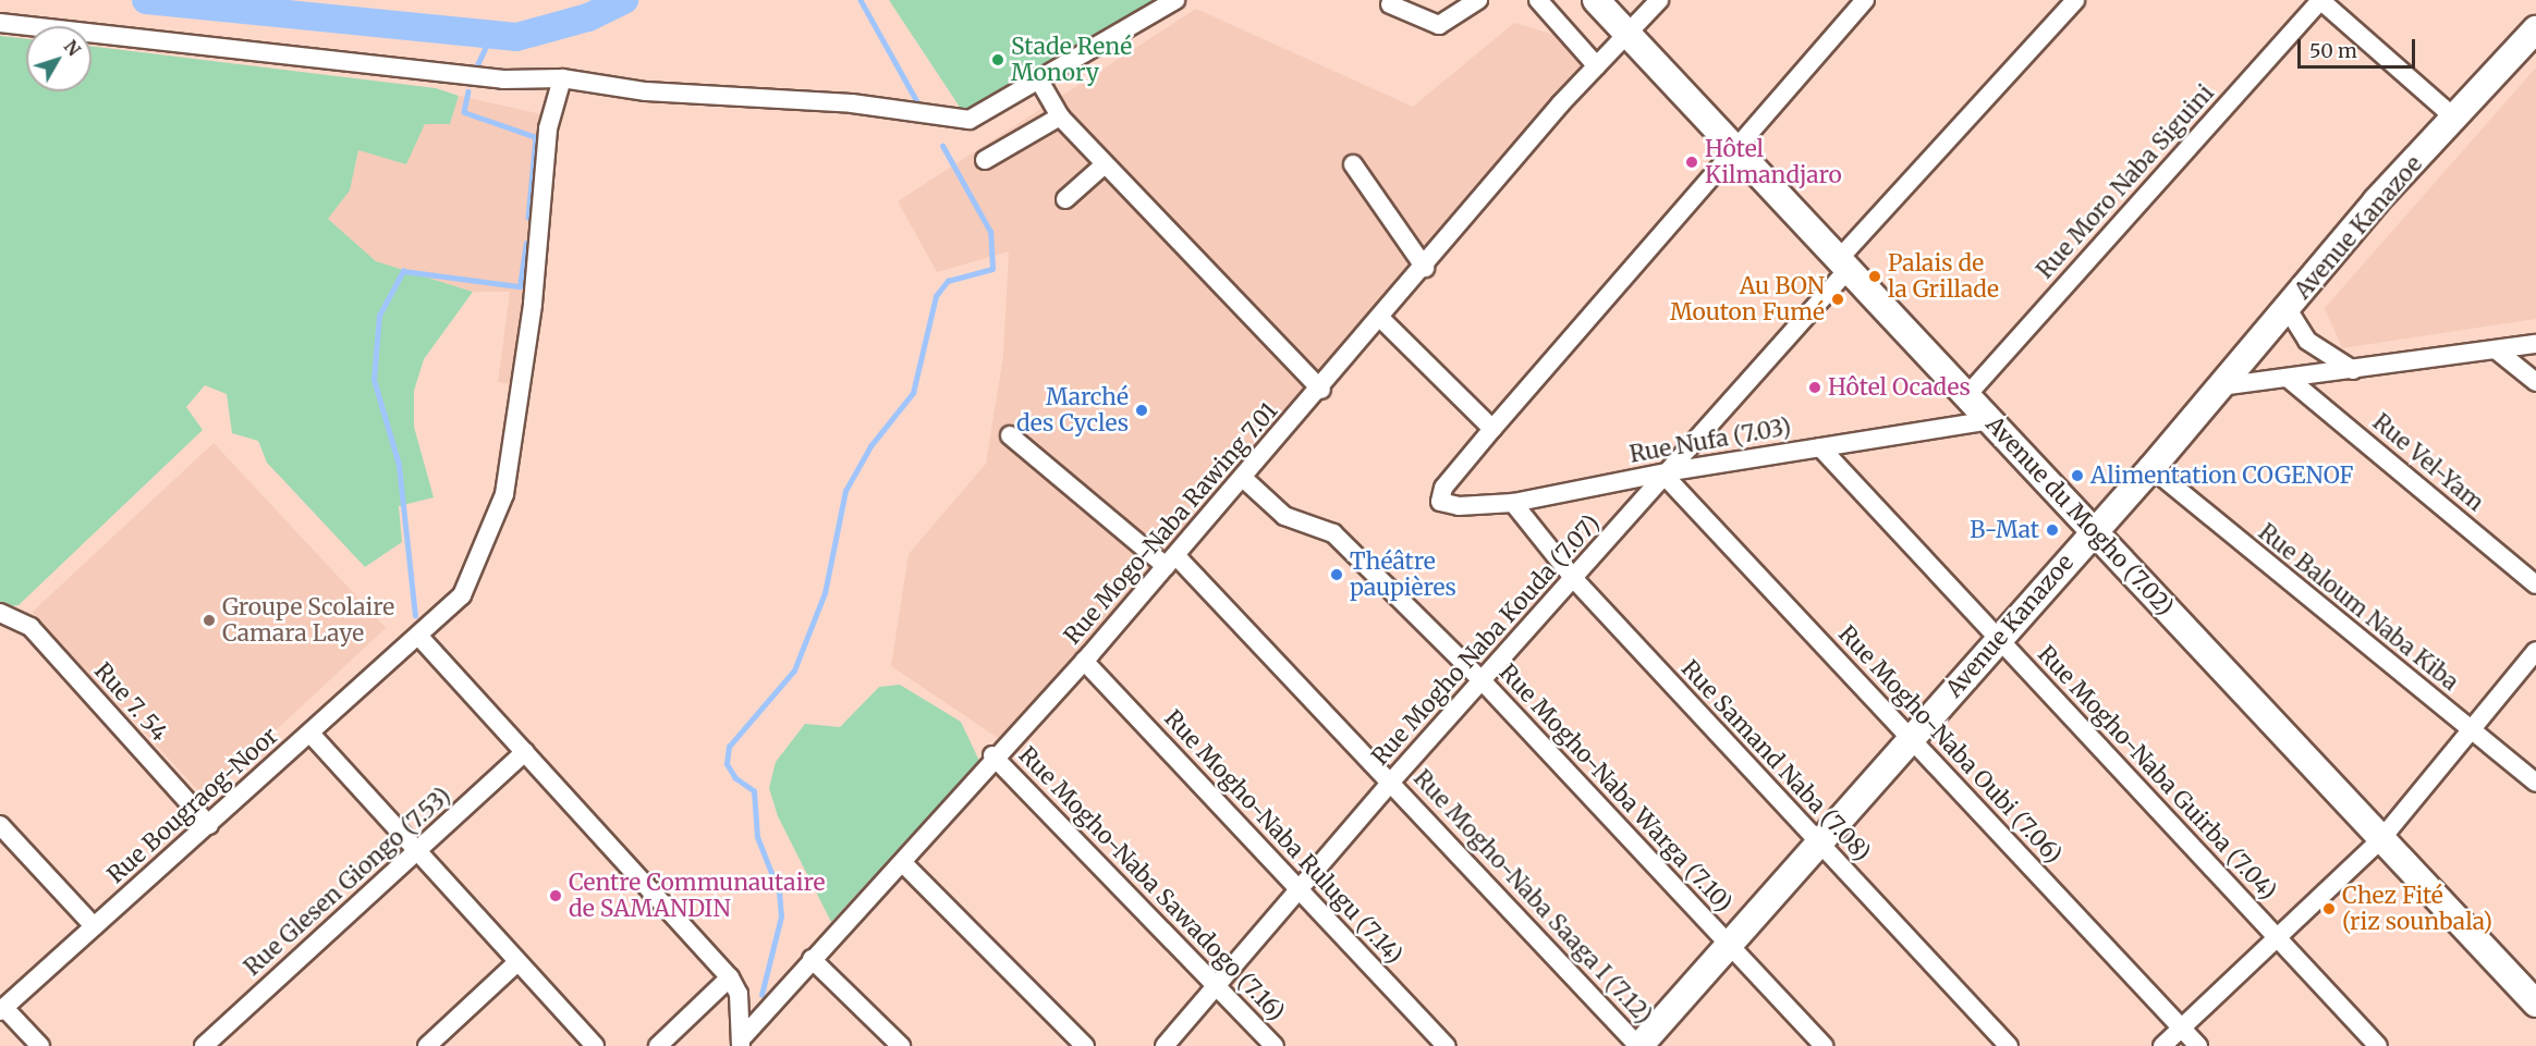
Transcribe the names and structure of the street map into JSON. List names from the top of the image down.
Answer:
{
  "streets": {
    "main road": ["Avenue Kanazoe", "Avenue du Mogho (7.02)"],
    "street": [
      "Rue Moro Naba Siguini",
      "Rue Nufa (7.03)",
      "Rue Vel-Yam",
      "Rue Mogo-Naba Rawing 7.01",
      "Rue Baloum Naba Kiba",
      "Rue Mogho Naba Kouda (7.07)",
      "Rue 7. 54",
      "Rue Mogho-Naba Oubi (7.06)",
      "Rue Samand Naba (7.08)",
      "Rue Mogho-Naba Guirba (7.04)",
      "Rue Mogho-Naba Warga (7.10)",
      "Rue Bougraog-Noor",
      "Rue Mogho-Naba Rulugu (7.14)",
      "Rue Glesen Giongo (7.53)",
      "Rue Mogho-Naba Sawadogo (7.16)",
      "Rue Mogho-Naba Saaga I (7.12)"
    ]
  },
  "crossings": [
    ["Rue Moro Naba Siguini", "Avenue du Mogho (7.02)"],
    ["Avenue Kanazoe", "Avenue du Mogho (7.02)"],
    ["Avenue Kanazoe", "Rue Baloum Naba Kiba"],
    ["Avenue Kanazoe", "Rue Mogho-Naba Oubi (7.06)"],
    ["Avenue Kanazoe", "Rue Samand Naba (7.08)"],
    ["Avenue Kanazoe", "Rue Mogho-Naba Guirba (7.04)"],
    ["Avenue Kanazoe", "Rue Mogho-Naba Warga (7.10)"],
    ["Avenue Kanazoe", "Rue Mogho-Naba Saaga I (7.12)"],
    ["Rue Nufa (7.03)", "Avenue du Mogho (7.02)"],
    ["Rue Nufa (7.03)", "Rue Mogho Naba Kouda (7.07)"],
    ["Rue Nufa (7.03)", "Rue Mogho-Naba Oubi (7.06)"],
    ["Rue Nufa (7.03)", "Rue Samand Naba (7.08)"],
    ["Rue Nufa (7.03)", "Rue Mogho-Naba Guirba (7.04)"],
    ["Avenue du Mogho (7.02)", "Rue Mogo-Naba Rawing 7.01"],
    ["Avenue du Mogho (7.02)", "Rue Mogho Naba Kouda (7.07)"],
    ["Rue Mogo-Naba Rawing 7.01", "Rue Mogho-Naba Warga (7.10)"],
    ["Rue Mogo-Naba Rawing 7.01", "Rue Mogho-Naba Rulugu (7.14)"],
    ["Rue Mogo-Naba Rawing 7.01", "Rue Mogho-Naba Sawadogo (7.16)"],
    ["Rue Mogo-Naba Rawing 7.01", "Rue Mogho-Naba Saaga I (7.12)"],
    ["Rue Mogho Naba Kouda (7.07)", "Rue Mogho-Naba Oubi (7.06)"],
    ["Rue Mogho Naba Kouda (7.07)", "Rue Samand Naba (7.08)"],
    ["Rue Mogho Naba Kouda (7.07)", "Rue Mogho-Naba Warga (7.10)"],
    ["Rue Mogho Naba Kouda (7.07)", "Rue Mogho-Naba Rulugu (7.14)"],
    ["Rue Mogho Naba Kouda (7.07)", "Rue Mogho-Naba Sawadogo (7.16)"],
    ["Rue Mogho Naba Kouda (7.07)", "Rue Mogho-Naba Saaga I (7.12)"],
    ["Rue 7. 54", "Rue Bougraog-Noor"]
  ],
  "places": [
    "Stade René Monory",
    "Hôtel Kilmandjaro",
    "Palais de la Grillade",
    "Au BON Mouton Fumé",
    "Hôtel Ocades",
    "Marché des Cycles",
    "Alimentation COGENOF",
    "B-Mat",
    "Théâtre paupières",
    "Groupe Scolaire Camara Laye",
    "Centre Communautaire de SAMANDIN",
    "Chez Fité (riz sounbala)"
  ],
  "scale_bar": "50 m",
  "north": "top right"
}
